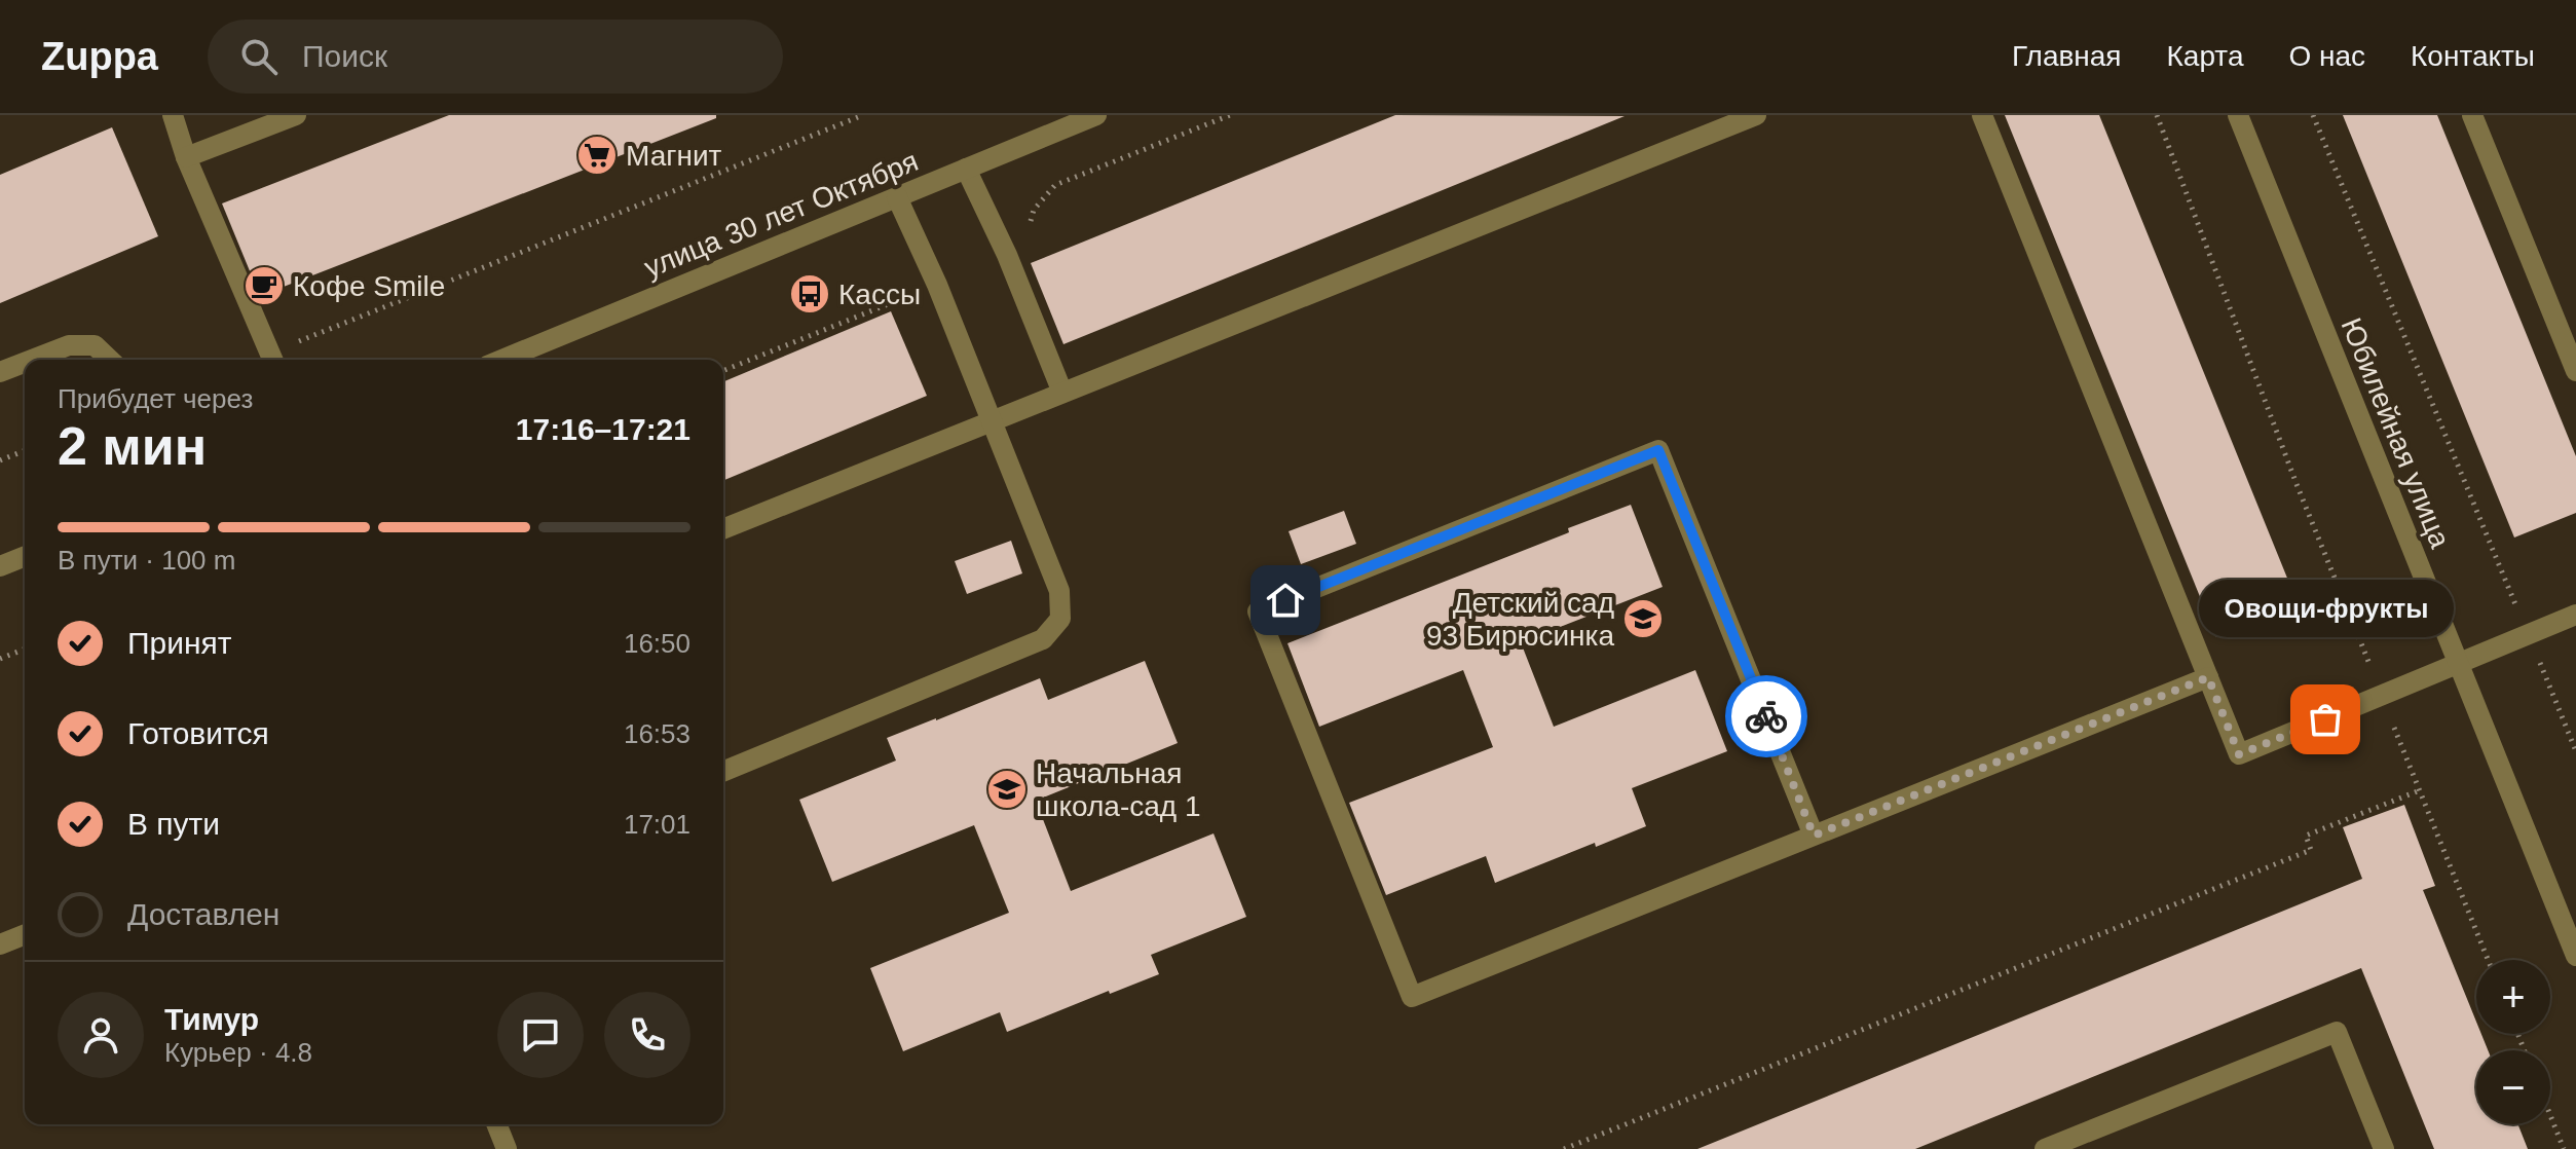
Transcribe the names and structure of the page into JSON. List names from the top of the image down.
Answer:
{
  "streets": {
    "street": ["улица 30 лет Октября", "Юбилейная улица"]
  },
  "places": {
    "supermarket": ["Магнит"],
    "cafe": ["Кофе Smile"],
    "bus stop": ["Кассы"],
    "school or university": ["Детский сад 93 Бирюсинка", "Начальная школа-сад 1"],
    "other": ["Овощи-фрукты"]
  },
  "page": {
    "header": "Zuppa",
    "search": "Поиск",
    "nav": [
      "Главная",
      "Карта",
      "О нас",
      "Контакты"
    ],
    "heading": ["2 мин", "Прибудет через", "17:16–17:21"],
    "panel": ["Тимур", "Курьер · 4.8"],
    "bar": "В пути · 100 m",
    "bubble": "Овощи-фрукты",
    "list": [
      ["Принят", "16:50"],
      ["Готовится", "16:53"],
      ["В пути", "17:01"],
      "Доставлен"
    ],
    "map_buttons": ["+", "−"]
  }
}
